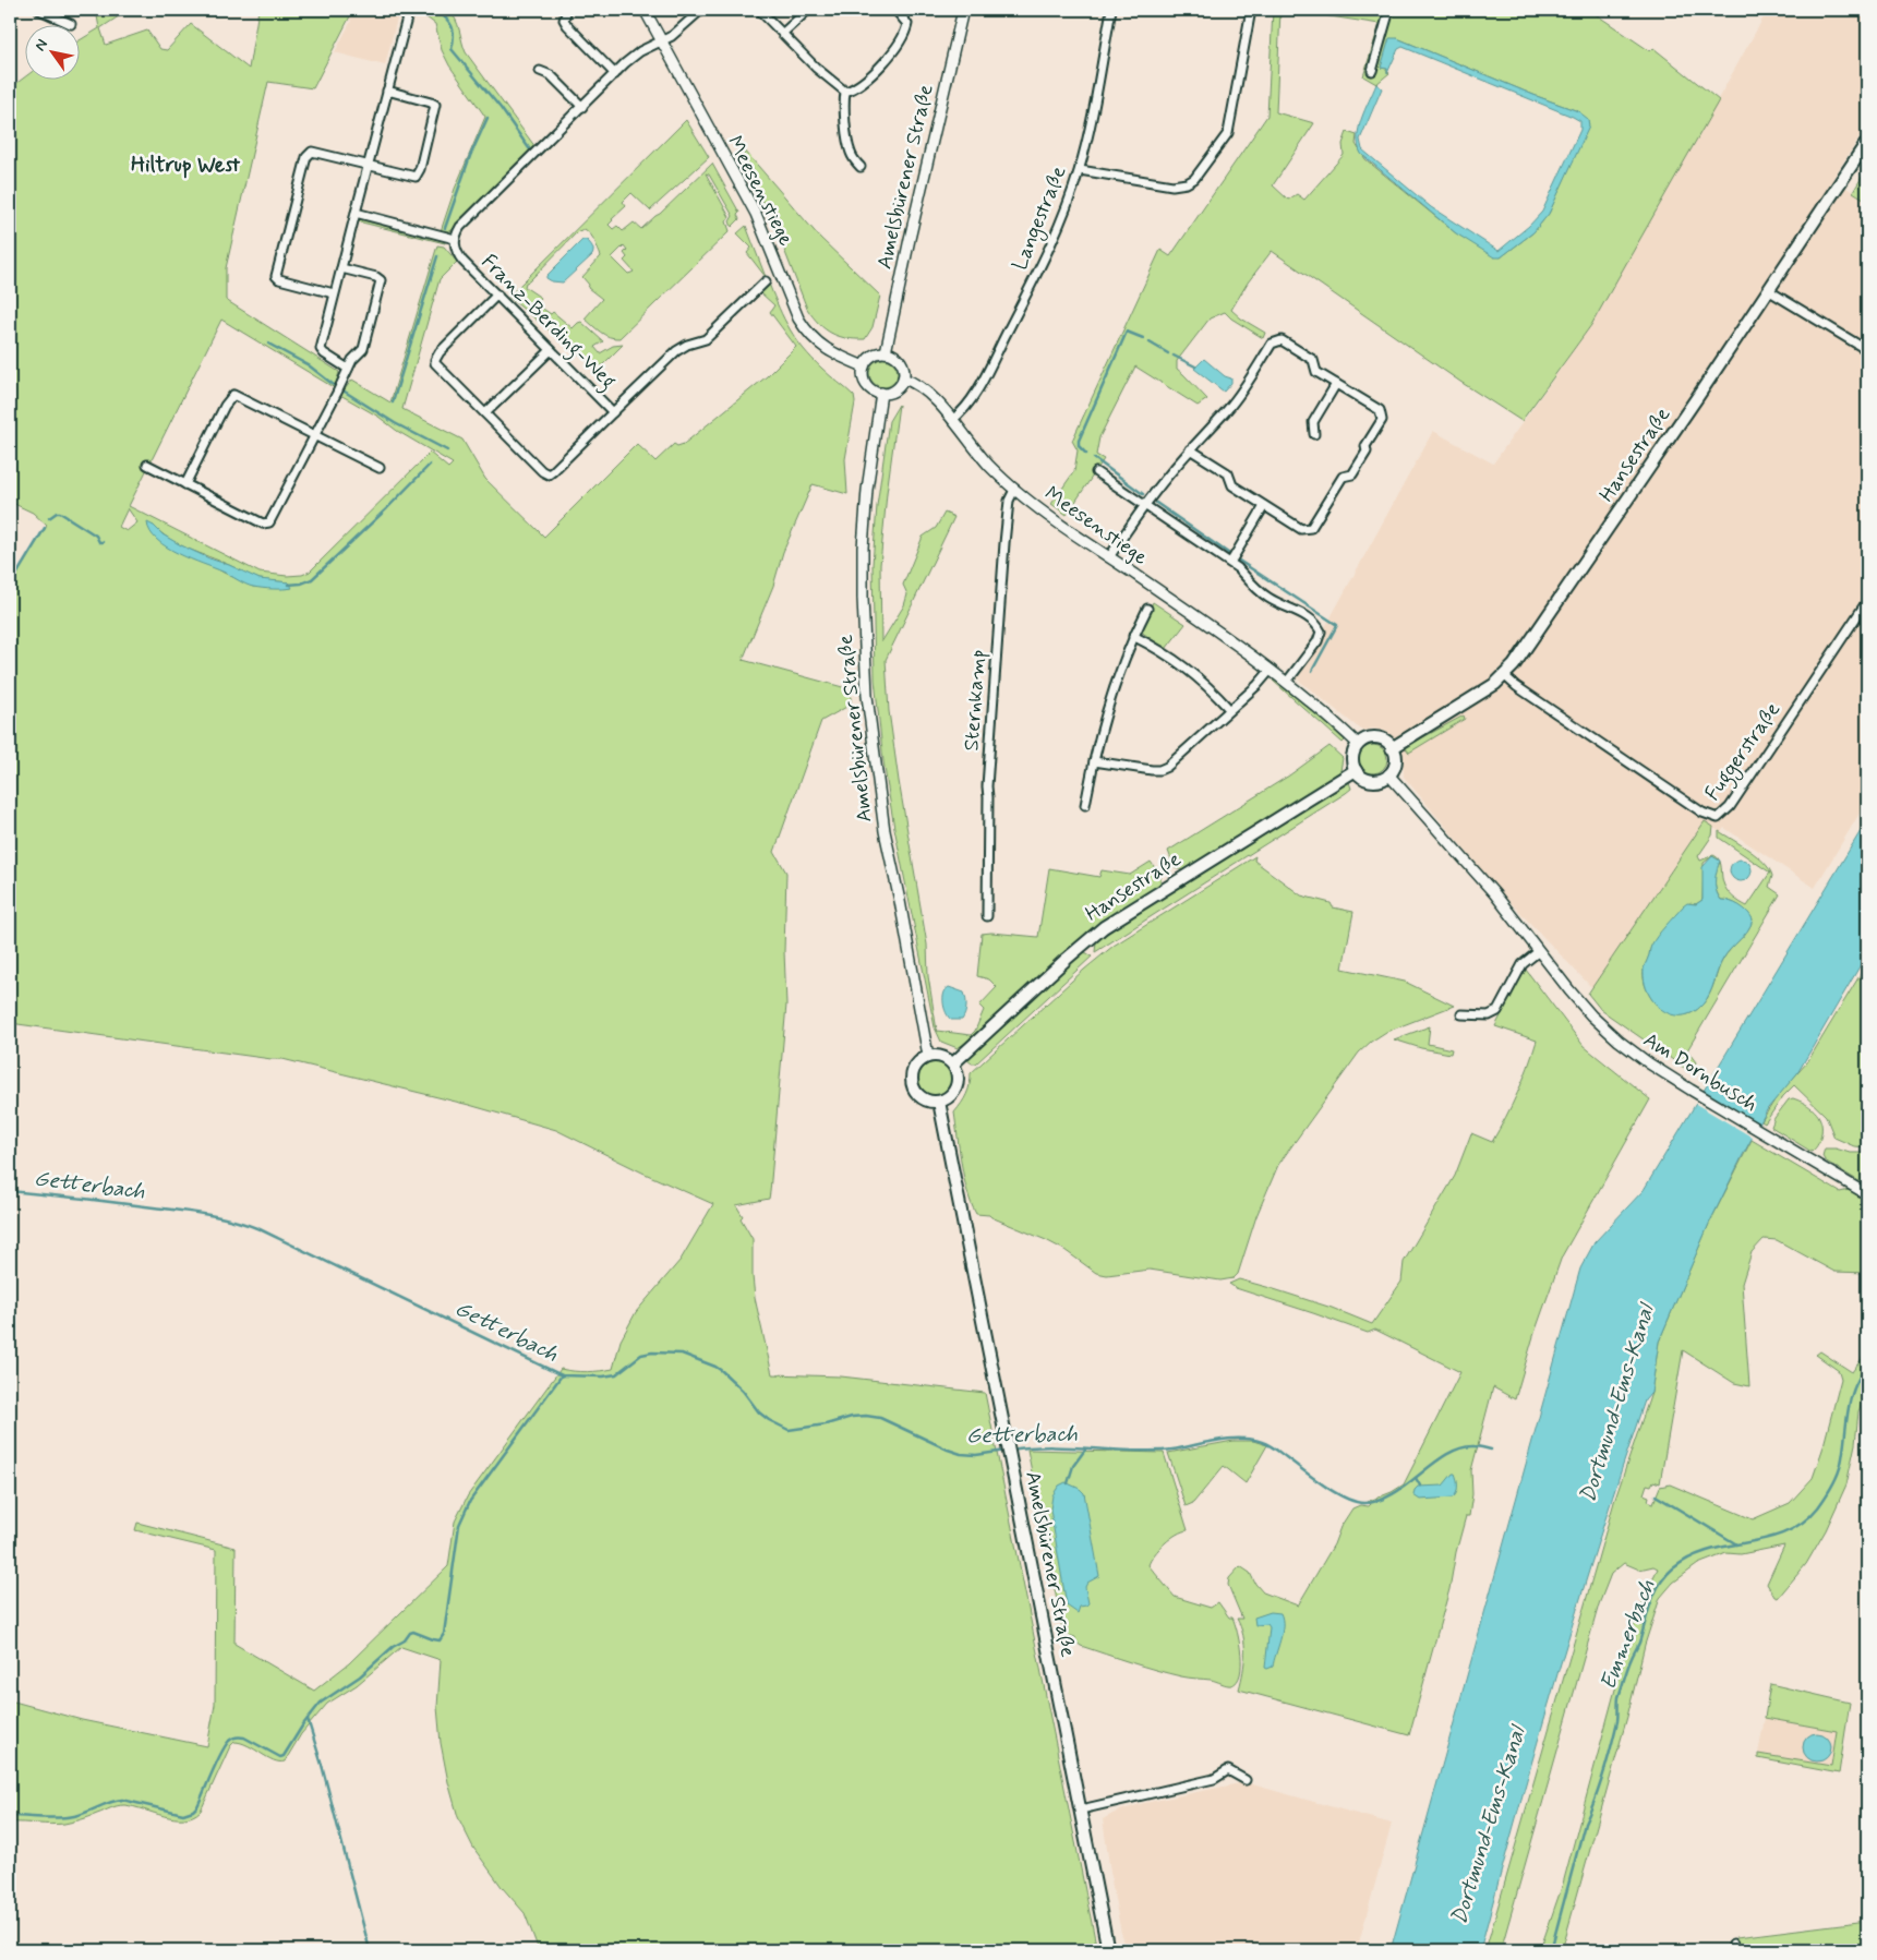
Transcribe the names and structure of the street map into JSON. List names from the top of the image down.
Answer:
{
  "streets": {
    "main road": ["Amelsbürener Straße", "Hansestraße"],
    "street": [
      "Meesenstiege",
      "Langestraße",
      "Franz-Berding-Weg",
      "Sternkamp",
      "Fuggerstraße",
      "Am Dornbusch"
    ]
  },
  "crossings": [
    ["Amelsbürener Straße", "Meesenstiege"],
    ["Amelsbürener Straße", "Hansestraße"],
    ["Meesenstiege", "Langestraße"],
    ["Meesenstiege", "Hansestraße"],
    ["Meesenstiege", "Sternkamp"],
    ["Meesenstiege", "Am Dornbusch"],
    ["Hansestraße", "Fuggerstraße"],
    ["Hansestraße", "Am Dornbusch"]
  ],
  "districts": ["Hiltrup West"],
  "water": ["Getterbach", "Dortmund-Ems-Kanal", "Emmerbach"],
  "north": "top left"
}
